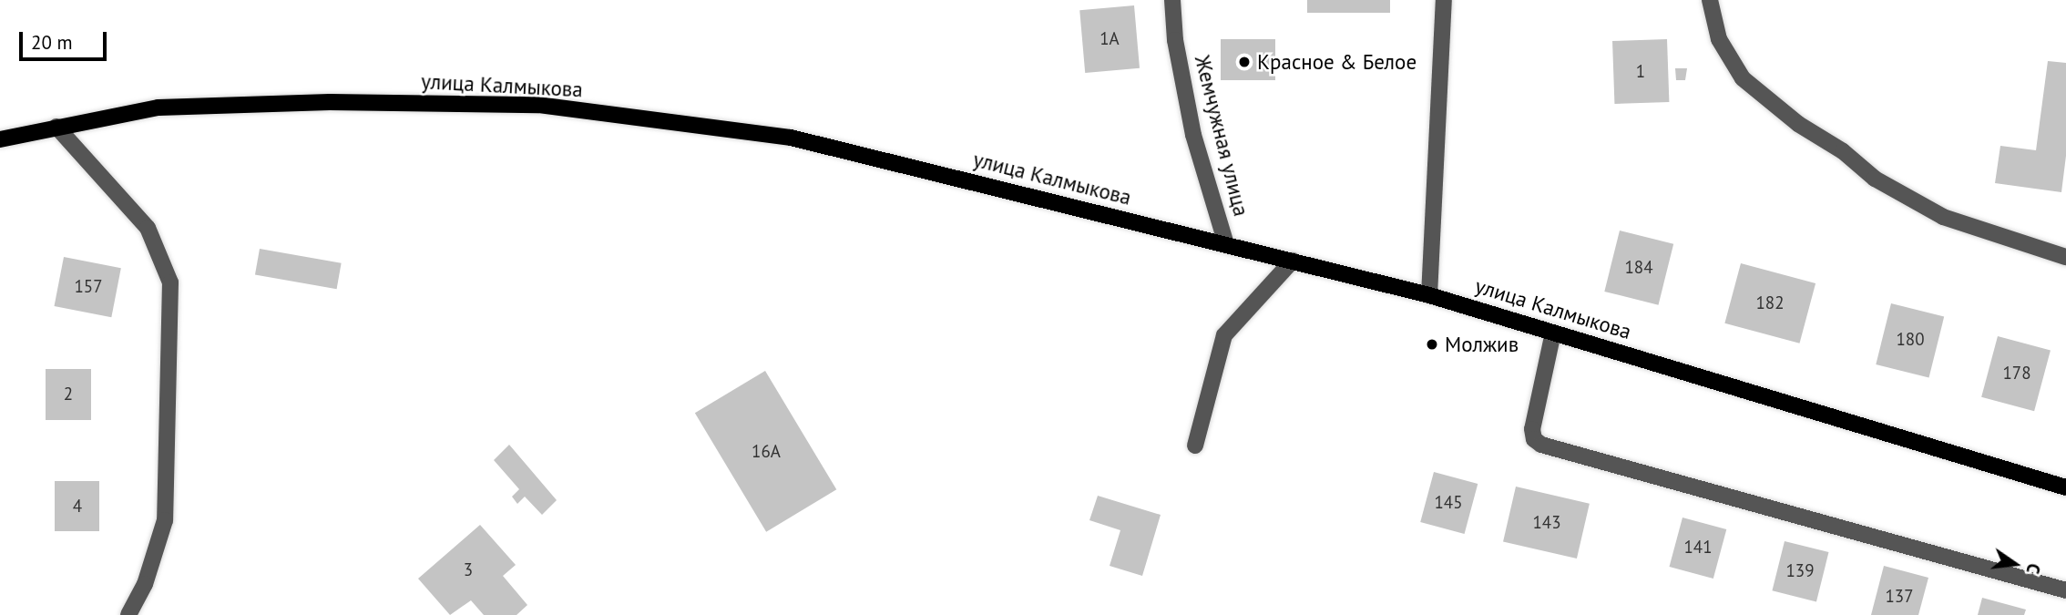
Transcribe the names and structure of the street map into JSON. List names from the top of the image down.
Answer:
{
  "streets": {
    "main road": ["улица Калмыкова"],
    "street": ["Жемчужная улица"]
  },
  "crossings": [
    ["улица Калмыкова", "Жемчужная улица"]
  ],
  "places": ["Красное & Белое", "Молжив"],
  "house_numbers": [
    "1А",
    "1",
    "184",
    "157",
    "182",
    "180",
    "178",
    "2",
    "16А",
    "145",
    "4",
    "143",
    "141",
    "3",
    "139",
    "137"
  ],
  "scale_bar": "20 m",
  "north": "right"
}
